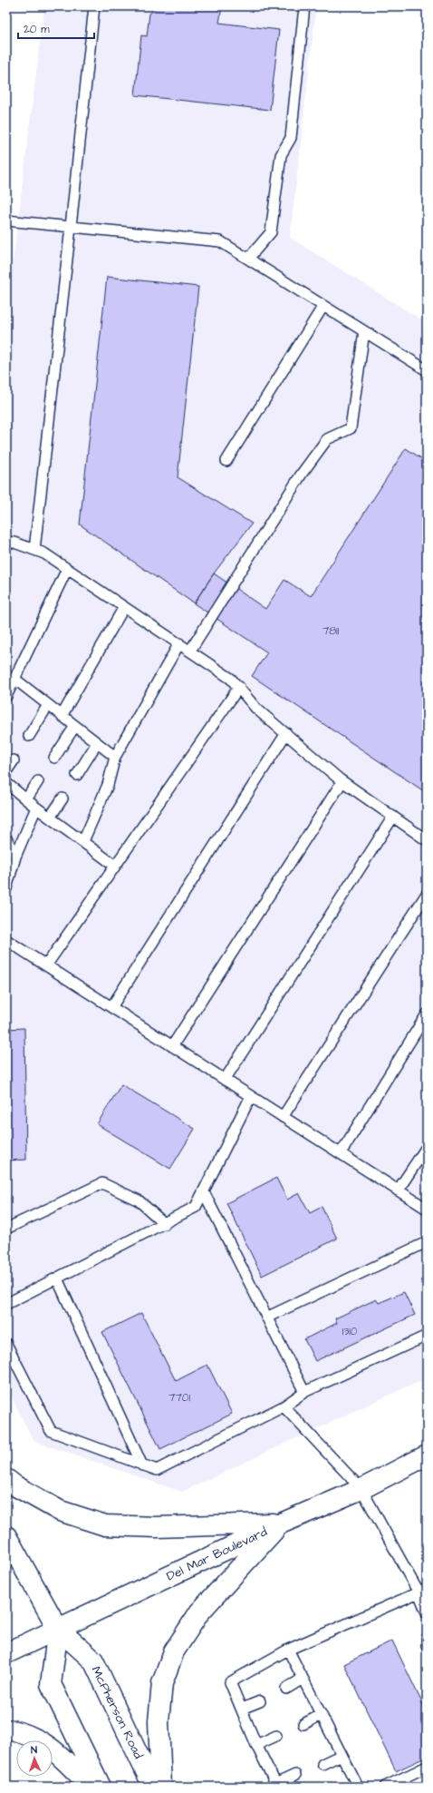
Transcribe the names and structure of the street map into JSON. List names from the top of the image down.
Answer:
{
  "streets": {
    "main road": ["Del Mar Boulevard", "McPherson Road"]
  },
  "crossings": [
    ["Del Mar Boulevard", "McPherson Road"]
  ],
  "house_numbers": ["7811", "1310", "7701"],
  "scale_bar": "20 m",
  "north": "top"
}
